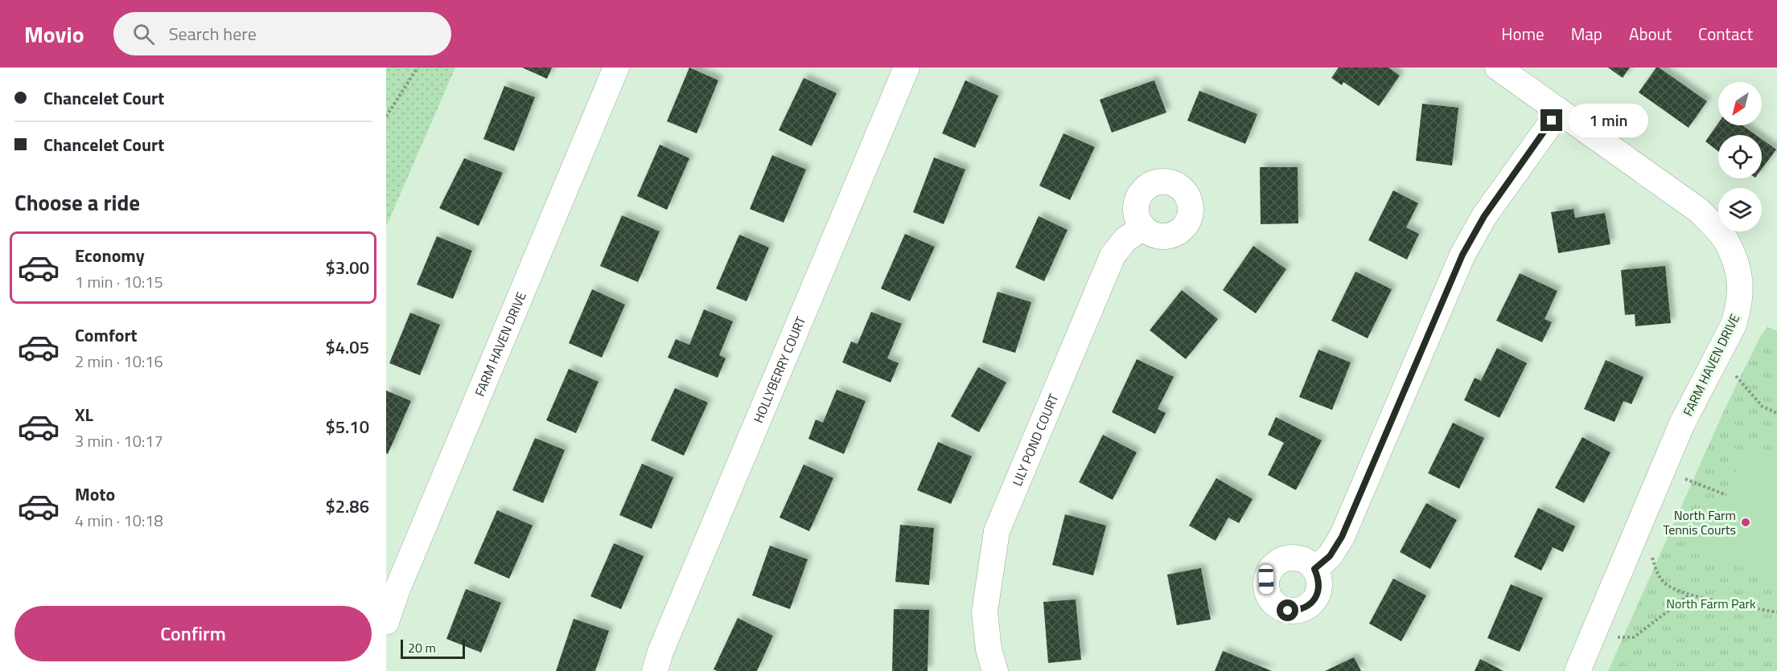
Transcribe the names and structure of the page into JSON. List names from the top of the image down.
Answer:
{
  "streets": {
    "street": ["FARM HAVEN DRIVE", "HOLLYBERRY COURT", "LILY POND COURT"]
  },
  "parks": ["North Farm Park"],
  "places": ["North Farm Tennis Courts"],
  "scale_bar": "20 m",
  "north": "bottom left",
  "page": {
    "header": "Movio",
    "search": "Search here",
    "nav": [
      "Home",
      "Map",
      "About",
      "Contact"
    ],
    "banner": ["Chancelet Court", "Chancelet Court"],
    "bubble": "1 min",
    "heading": "Choose a ride",
    "list": [
      {
        "name": "Economy",
        "note": "1 min · 10:15",
        "value": "$3.00"
      },
      {
        "name": "Comfort",
        "note": "2 min · 10:16",
        "value": "$4.05"
      },
      {
        "name": "XL",
        "note": "3 min · 10:17",
        "value": "$5.10"
      },
      {
        "name": "Moto",
        "note": "4 min · 10:18",
        "value": "$2.86"
      }
    ],
    "buttons": "Confirm",
    "scale": "20 m"
  }
}
